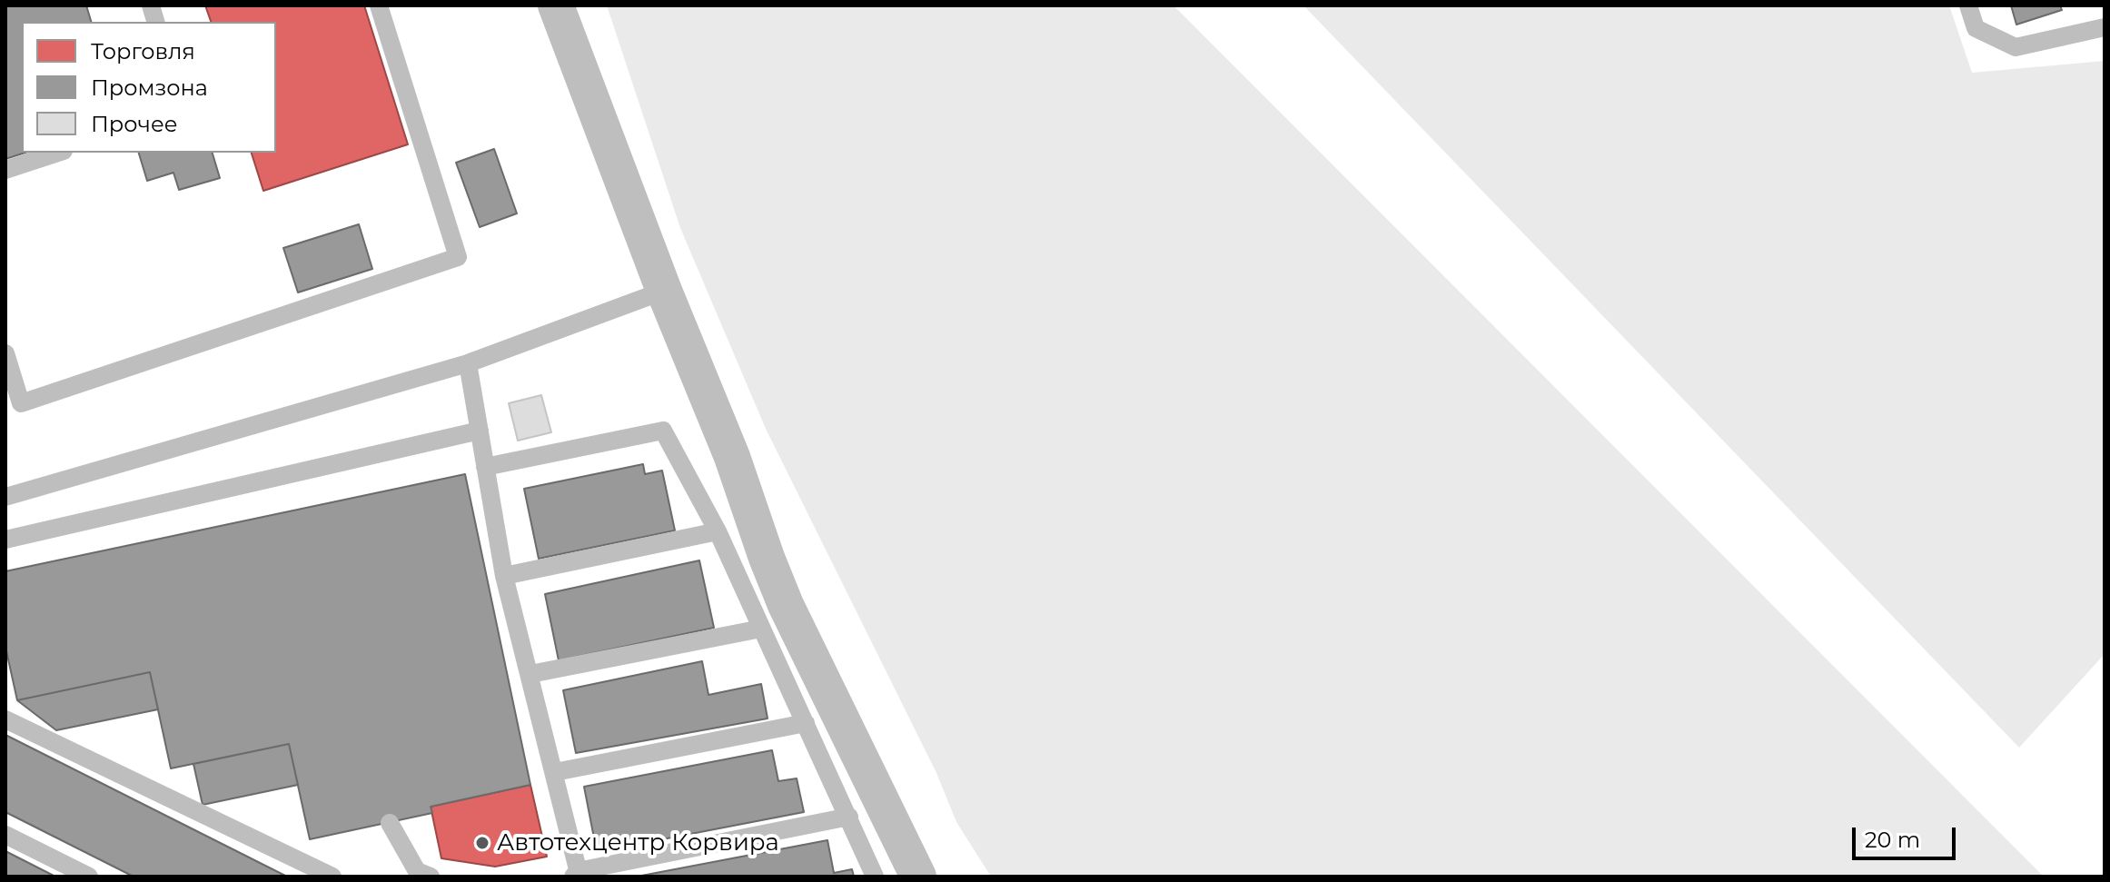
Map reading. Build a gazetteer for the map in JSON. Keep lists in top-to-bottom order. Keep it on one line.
{"places":["Автотехцентр Корвира"],"legend":["Торговля","Промзона","Прочее"],"scale_bar":"20 m"}
